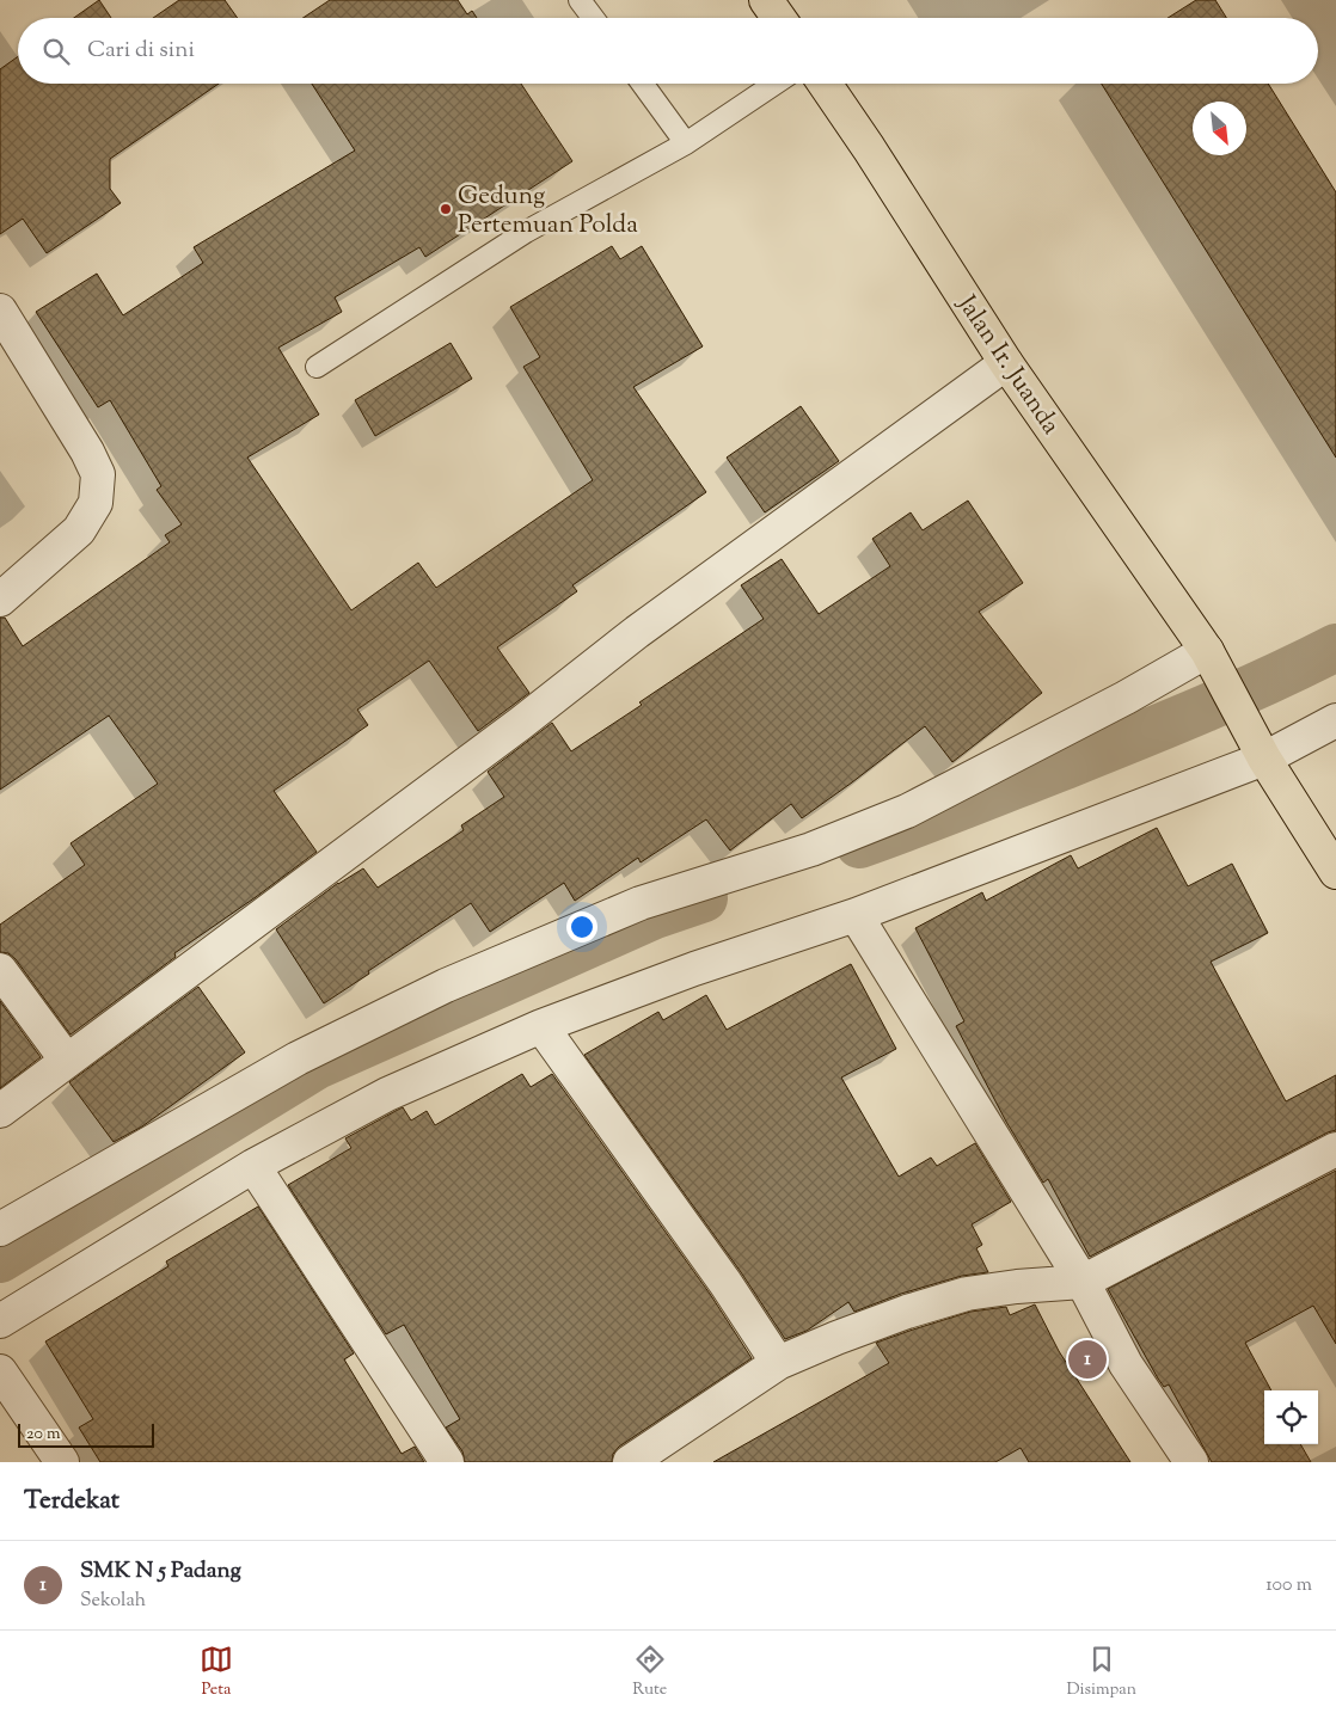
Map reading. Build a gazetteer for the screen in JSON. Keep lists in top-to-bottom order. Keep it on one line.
{"streets":{"main road":["Jalan Ir. Juanda"]},"places":["Gedung Pertemuan Polda"],"scale_bar":"20 m","north":"bottom right","page":{"search":"Cari di sini","pins":"1","scale":"20 m","heading":"Terdekat","list":[{"mark":"1","name":"SMK N 5 Padang","note":"Sekolah","value":"100 m"}],"nav":["Peta","Rute","Disimpan"]}}
